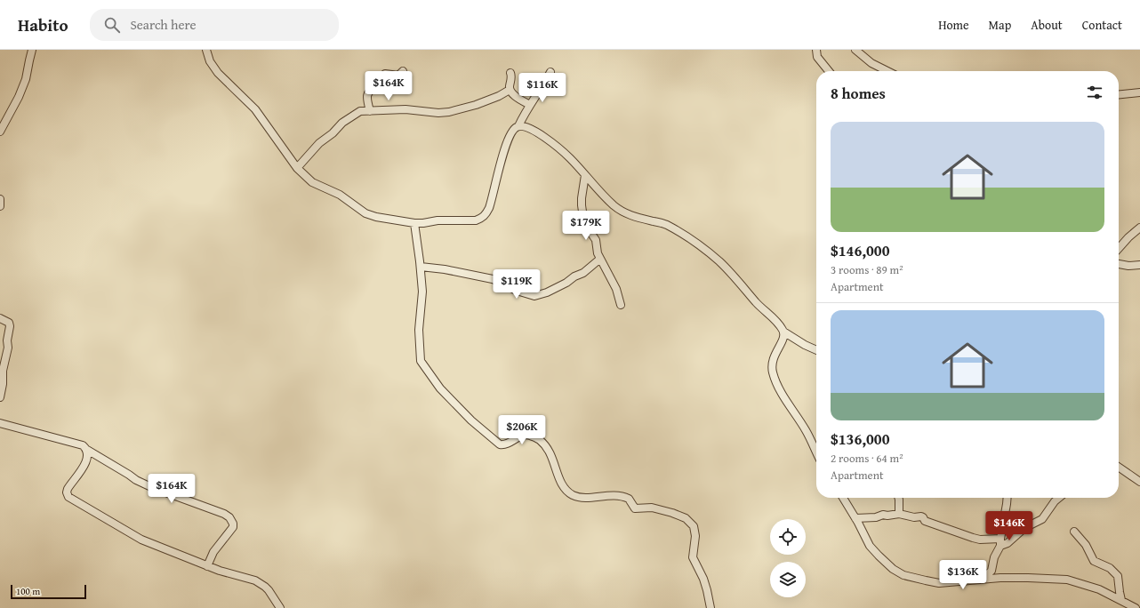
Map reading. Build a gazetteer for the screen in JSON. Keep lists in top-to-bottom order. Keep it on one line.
{"scale_bar":"100 m","page":{"header":"Habito","search":"Search here","nav":["Home","Map","About","Contact"],"price":["$164K","$116K","$179K","$119K","$206K","$164K","$146K","$136K"],"heading":"8 homes","list":[{"name":"$146,000","note":"3 rooms · 89 m² · Apartment"},{"name":"$136,000","note":"2 rooms · 64 m² · Apartment"}],"scale":"100 m"}}
